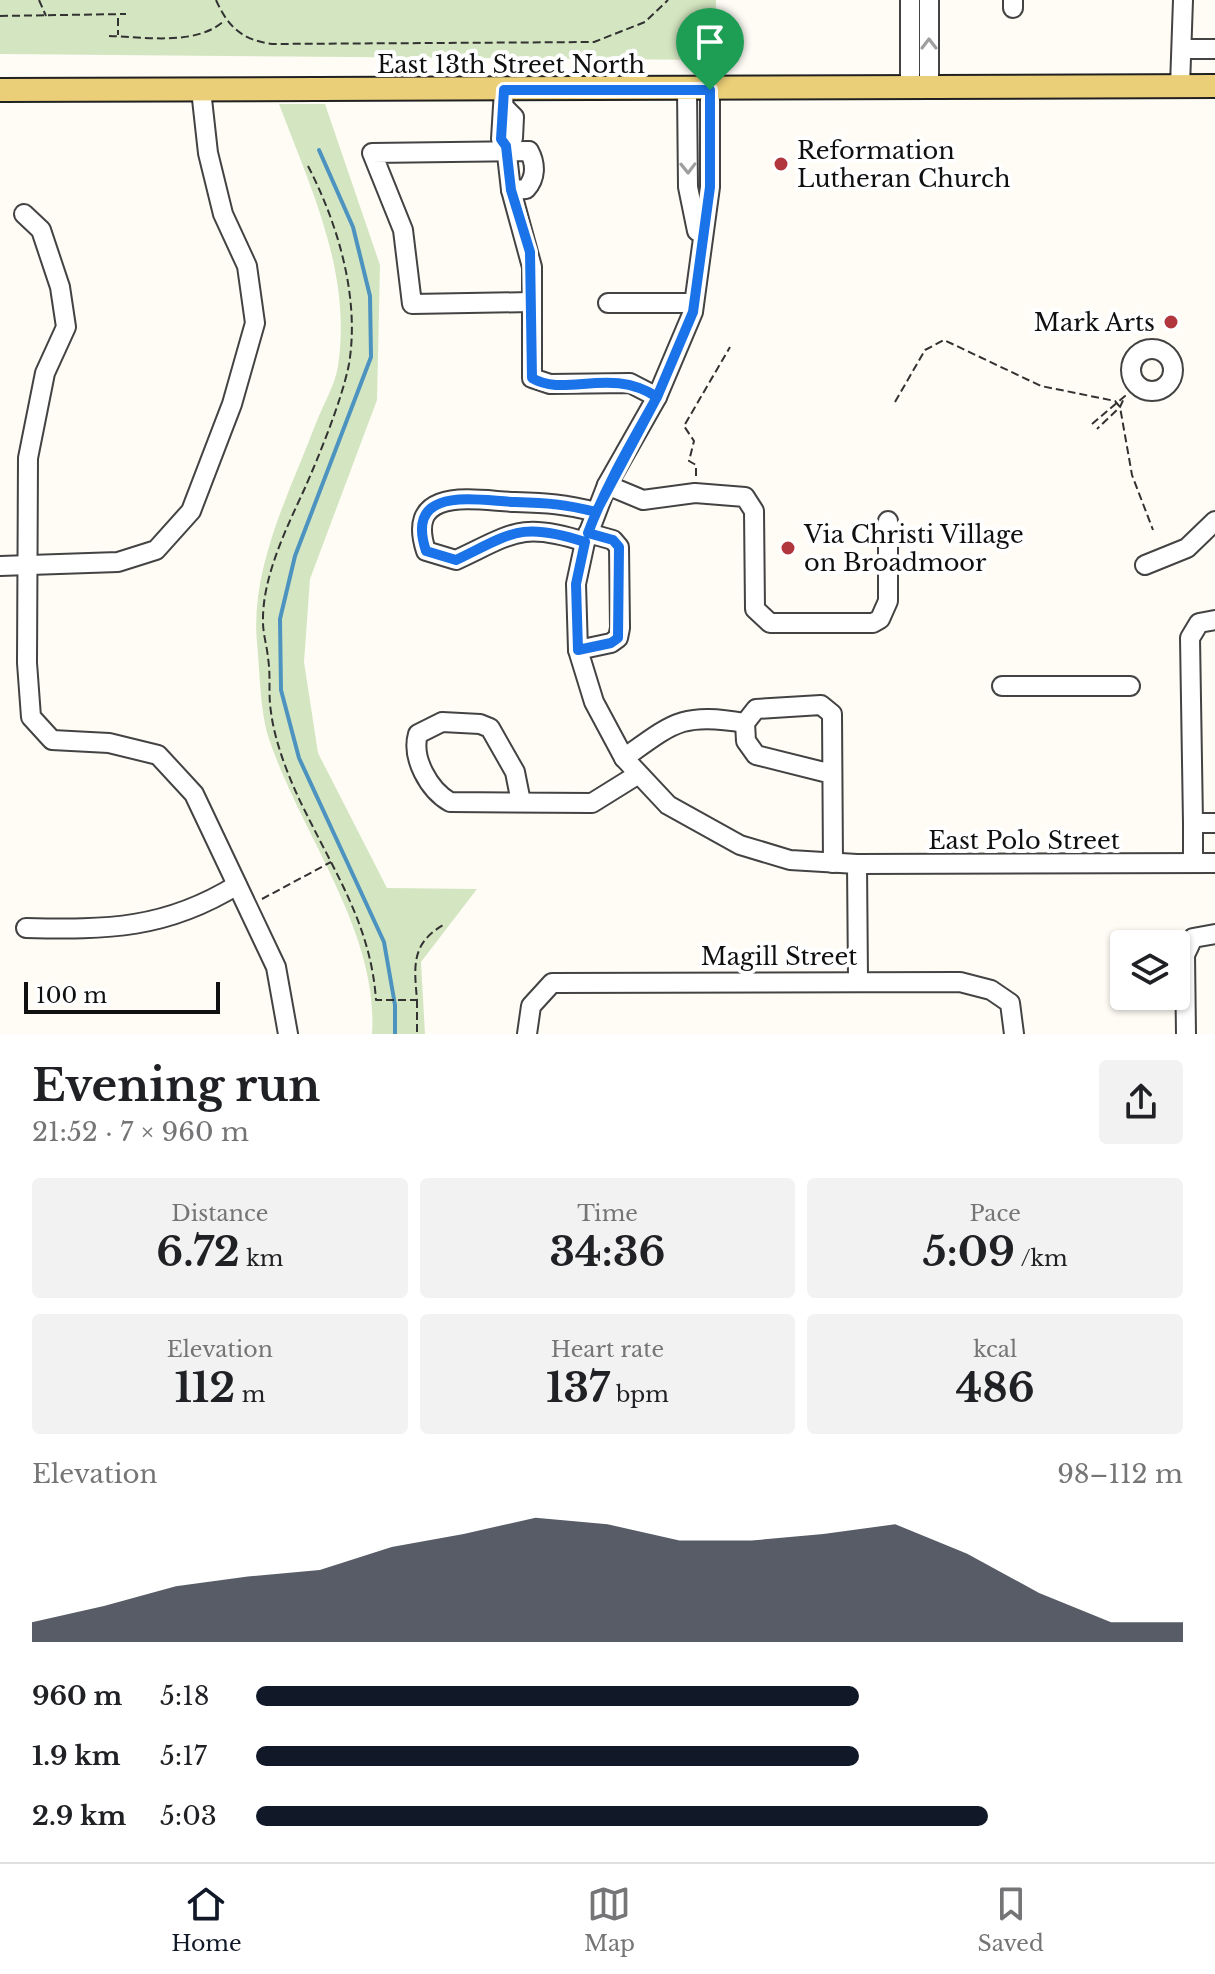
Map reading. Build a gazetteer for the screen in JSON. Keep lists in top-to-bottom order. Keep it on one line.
{"streets":{"main road":["East 13th Street North"],"street":["East Polo Street","Magill Street"]},"places":["Reformation Lutheran Church","Mark Arts","Via Christi Village on Broadmoor"],"scale_bar":"100 m","page":{"scale":"100 m","heading":["Evening run","21:52 · 7 × 960 m"],"stats":[["Distance","6.72 km"],["Time","34:36"],["Pace","5:09 /km"],["Elevation","112 m"],["Heart rate","137 bpm"],["kcal","486"]],"chart":["Elevation","98–112 m"],"list":[{"name":"960 m","note":"5:18"},{"name":"1.9 km","note":"5:17"},{"name":"2.9 km","note":"5:03"}],"tabs":["Home","Map","Saved"]}}
